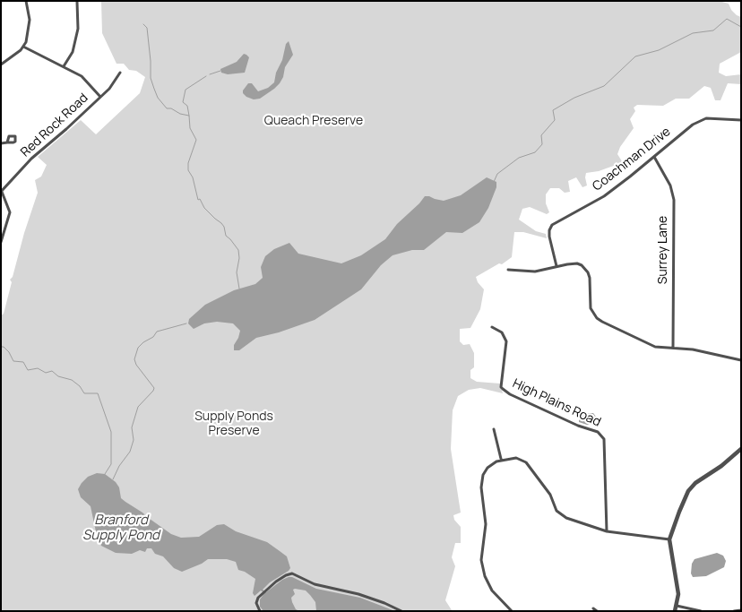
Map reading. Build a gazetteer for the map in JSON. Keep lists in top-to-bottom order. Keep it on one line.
{"streets":{"street":["Red Rock Road","Coachman Drive","Surrey Lane","High Plains Road"]},"crossings":[["Coachman Drive","Surrey Lane"]],"water":["Branford Supply Pond"],"parks":["Queach Preserve","Supply Ponds Preserve"]}
